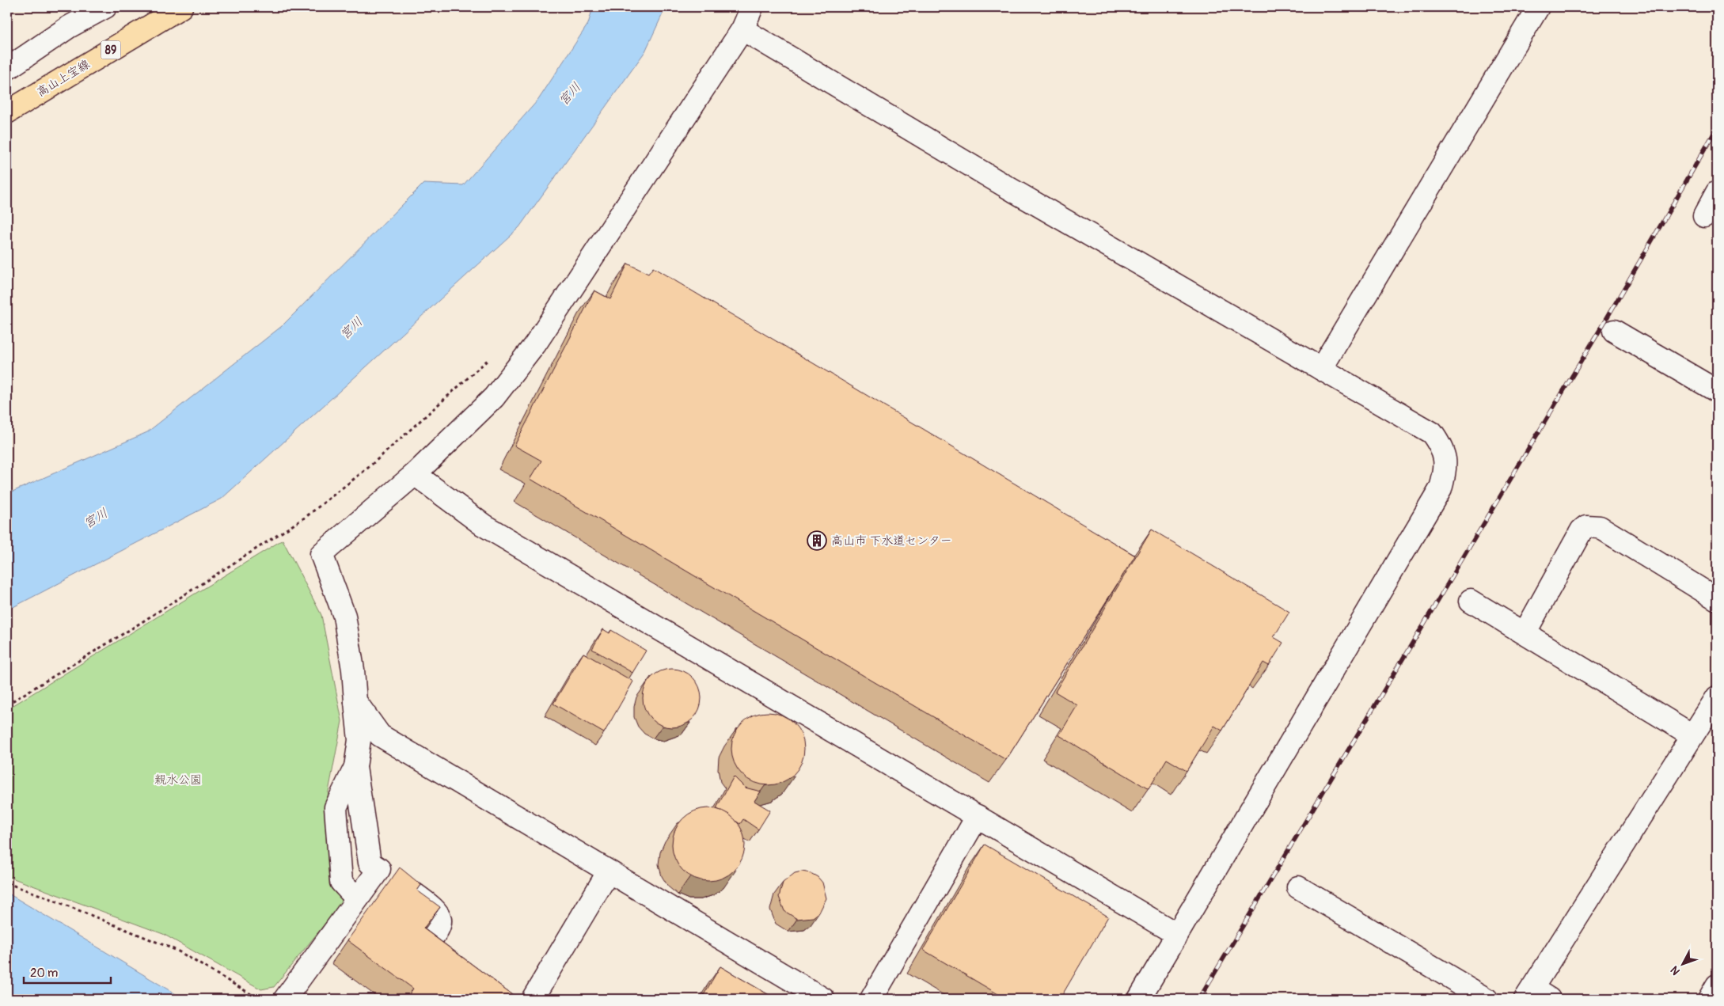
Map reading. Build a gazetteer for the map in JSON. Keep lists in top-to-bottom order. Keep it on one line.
{"streets":{"main road":["89","高山上宝線"]},"water":["宮川"],"parks":["親水公園"],"places":{"building":["高山市 下水道センター"]},"scale_bar":"20 m","north":"bottom left"}
